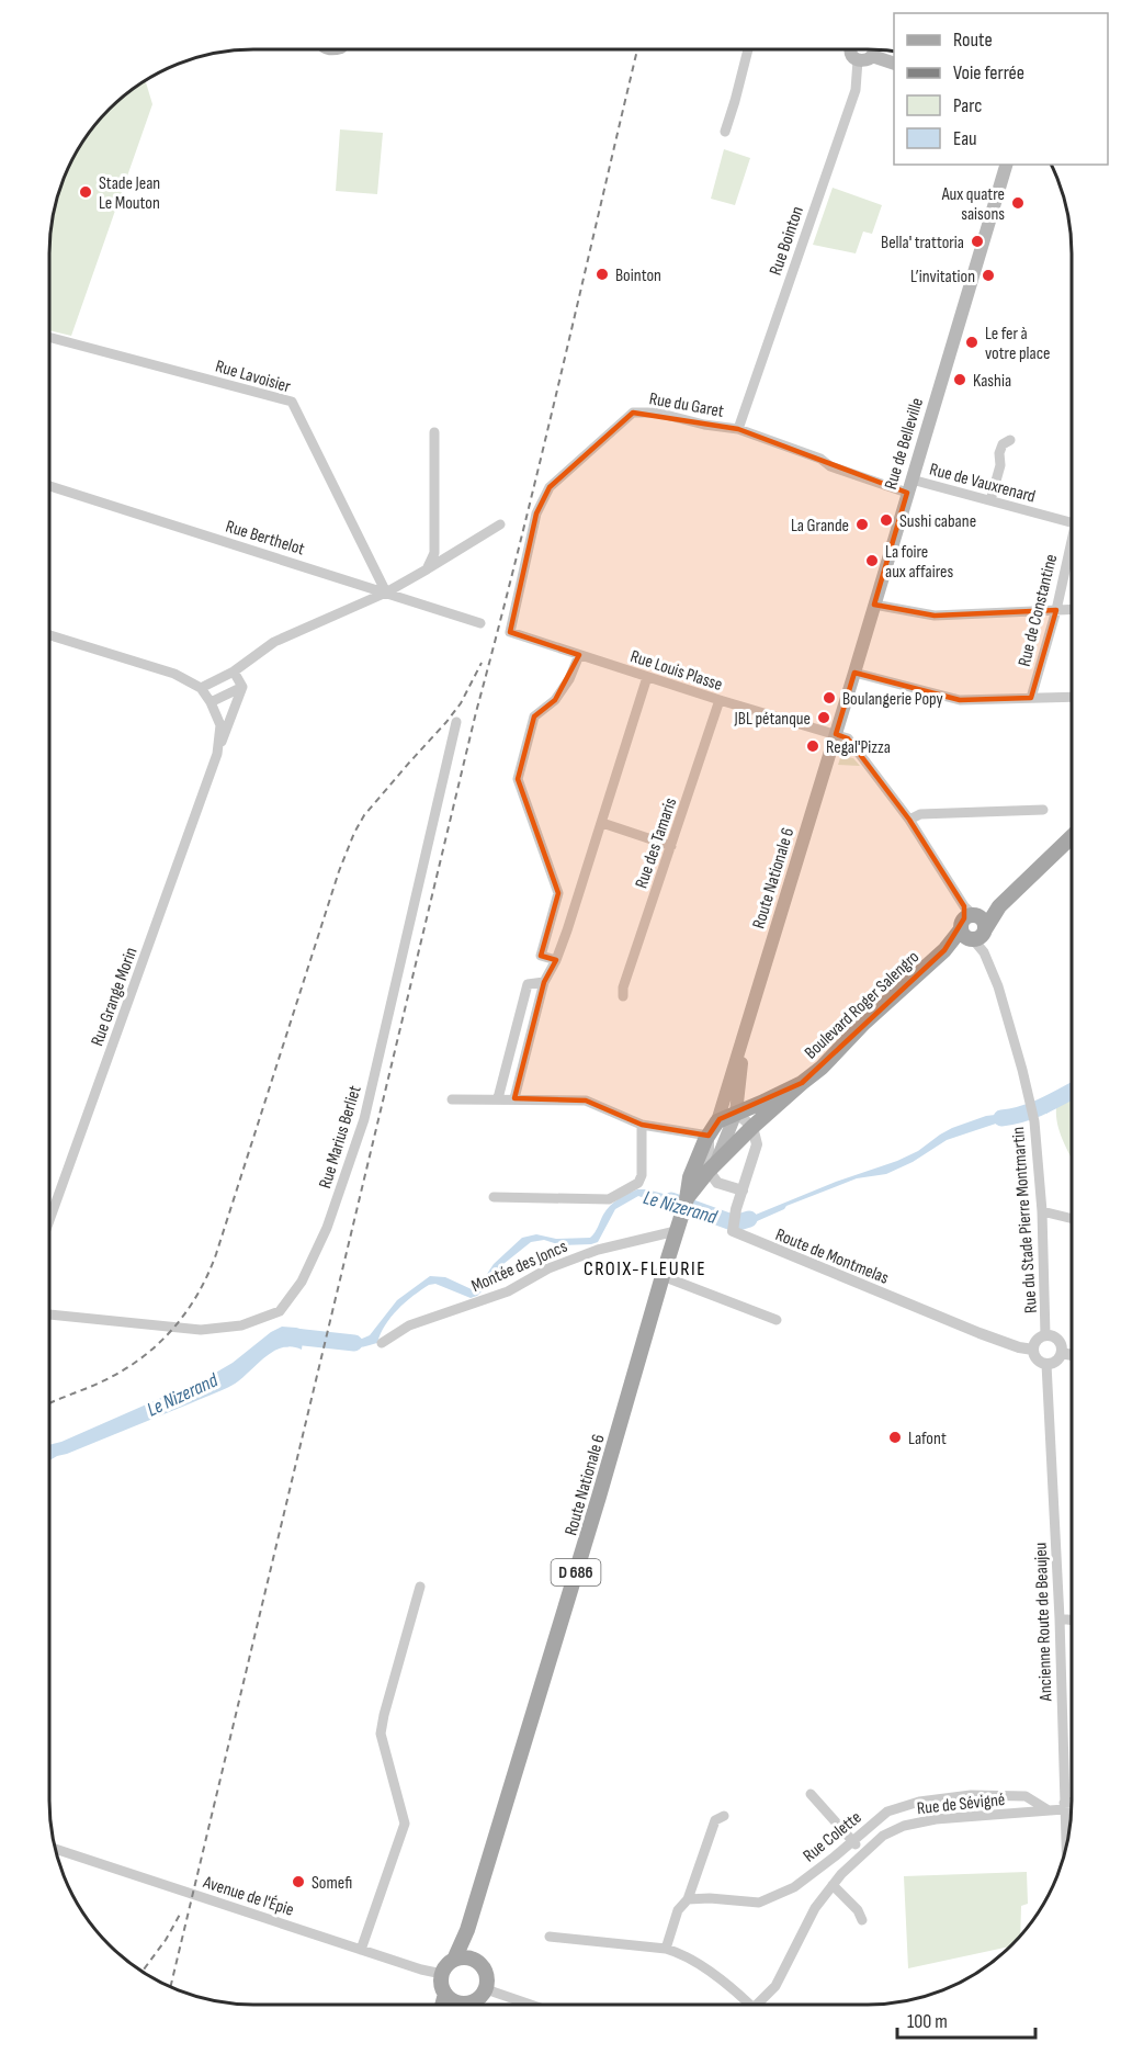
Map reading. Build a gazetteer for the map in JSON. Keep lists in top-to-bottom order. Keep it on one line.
{"streets":{"main road":["Rue de Belleville","Route Nationale 6","Boulevard Roger Salengro","D 686"],"street":["Rue Bointon","Rue Lavoisier","Rue du Garet","Rue de Vauxrenard","Rue Berthelot","Rue de Constantine","Rue Louis Plasse","Rue des Tamaris","Rue Grange Morin","Rue Marius Berliet","Rue du Stade Pierre Montmartin","Route de Montmelas","Montée des Joncs","Ancienne Route de Beaujeu","Rue de Sévigné","Rue Colette","Avenue de l'Épie"]},"crossings":[["Rue Bointon","Rue du Garet"],["Rue Lavoisier","Rue Berthelot"],["Rue du Garet","Rue de Belleville"],["Rue du Garet","Rue de Vauxrenard"],["Rue du Garet","Rue Louis Plasse"],["Rue de Belleville","Rue de Vauxrenard"],["Rue de Belleville","Rue Louis Plasse"],["Rue de Belleville","Route Nationale 6"],["Rue de Belleville","Rue du Stade Pierre Montmartin"],["Rue Louis Plasse","Rue des Tamaris"],["Rue Louis Plasse","Route Nationale 6"],["Rue Louis Plasse","Rue du Stade Pierre Montmartin"],["Route Nationale 6","Boulevard Roger Salengro"],["Route Nationale 6","Rue du Stade Pierre Montmartin"],["Route Nationale 6","Montée des Joncs"],["Route Nationale 6","Avenue de l'Épie"],["Boulevard Roger Salengro","Rue du Stade Pierre Montmartin"],["Boulevard Roger Salengro","Route de Montmelas"],["Rue du Stade Pierre Montmartin","Route de Montmelas"],["Rue du Stade Pierre Montmartin","Ancienne Route de Beaujeu"],["Route de Montmelas","Ancienne Route de Beaujeu"],["Ancienne Route de Beaujeu","Rue de Sévigné"],["Rue de Sévigné","Rue Colette"]],"districts":["CROIX-FLEURIE"],"water":["Le Nizerand"],"places":["Stade Jean Le Mouton","Aux quatre saisons","Bella' trattoria","Bointon","L’invitation","Le fer à votre place","Kashia","Sushi cabane","La Grande","La foire aux affaires","Boulangerie Popy","JBL pétanque","Regal'Pizza","Lafont","Somefi"],"legend":["Route","Voie ferrée","Parc","Eau"],"scale_bar":"100 m"}
